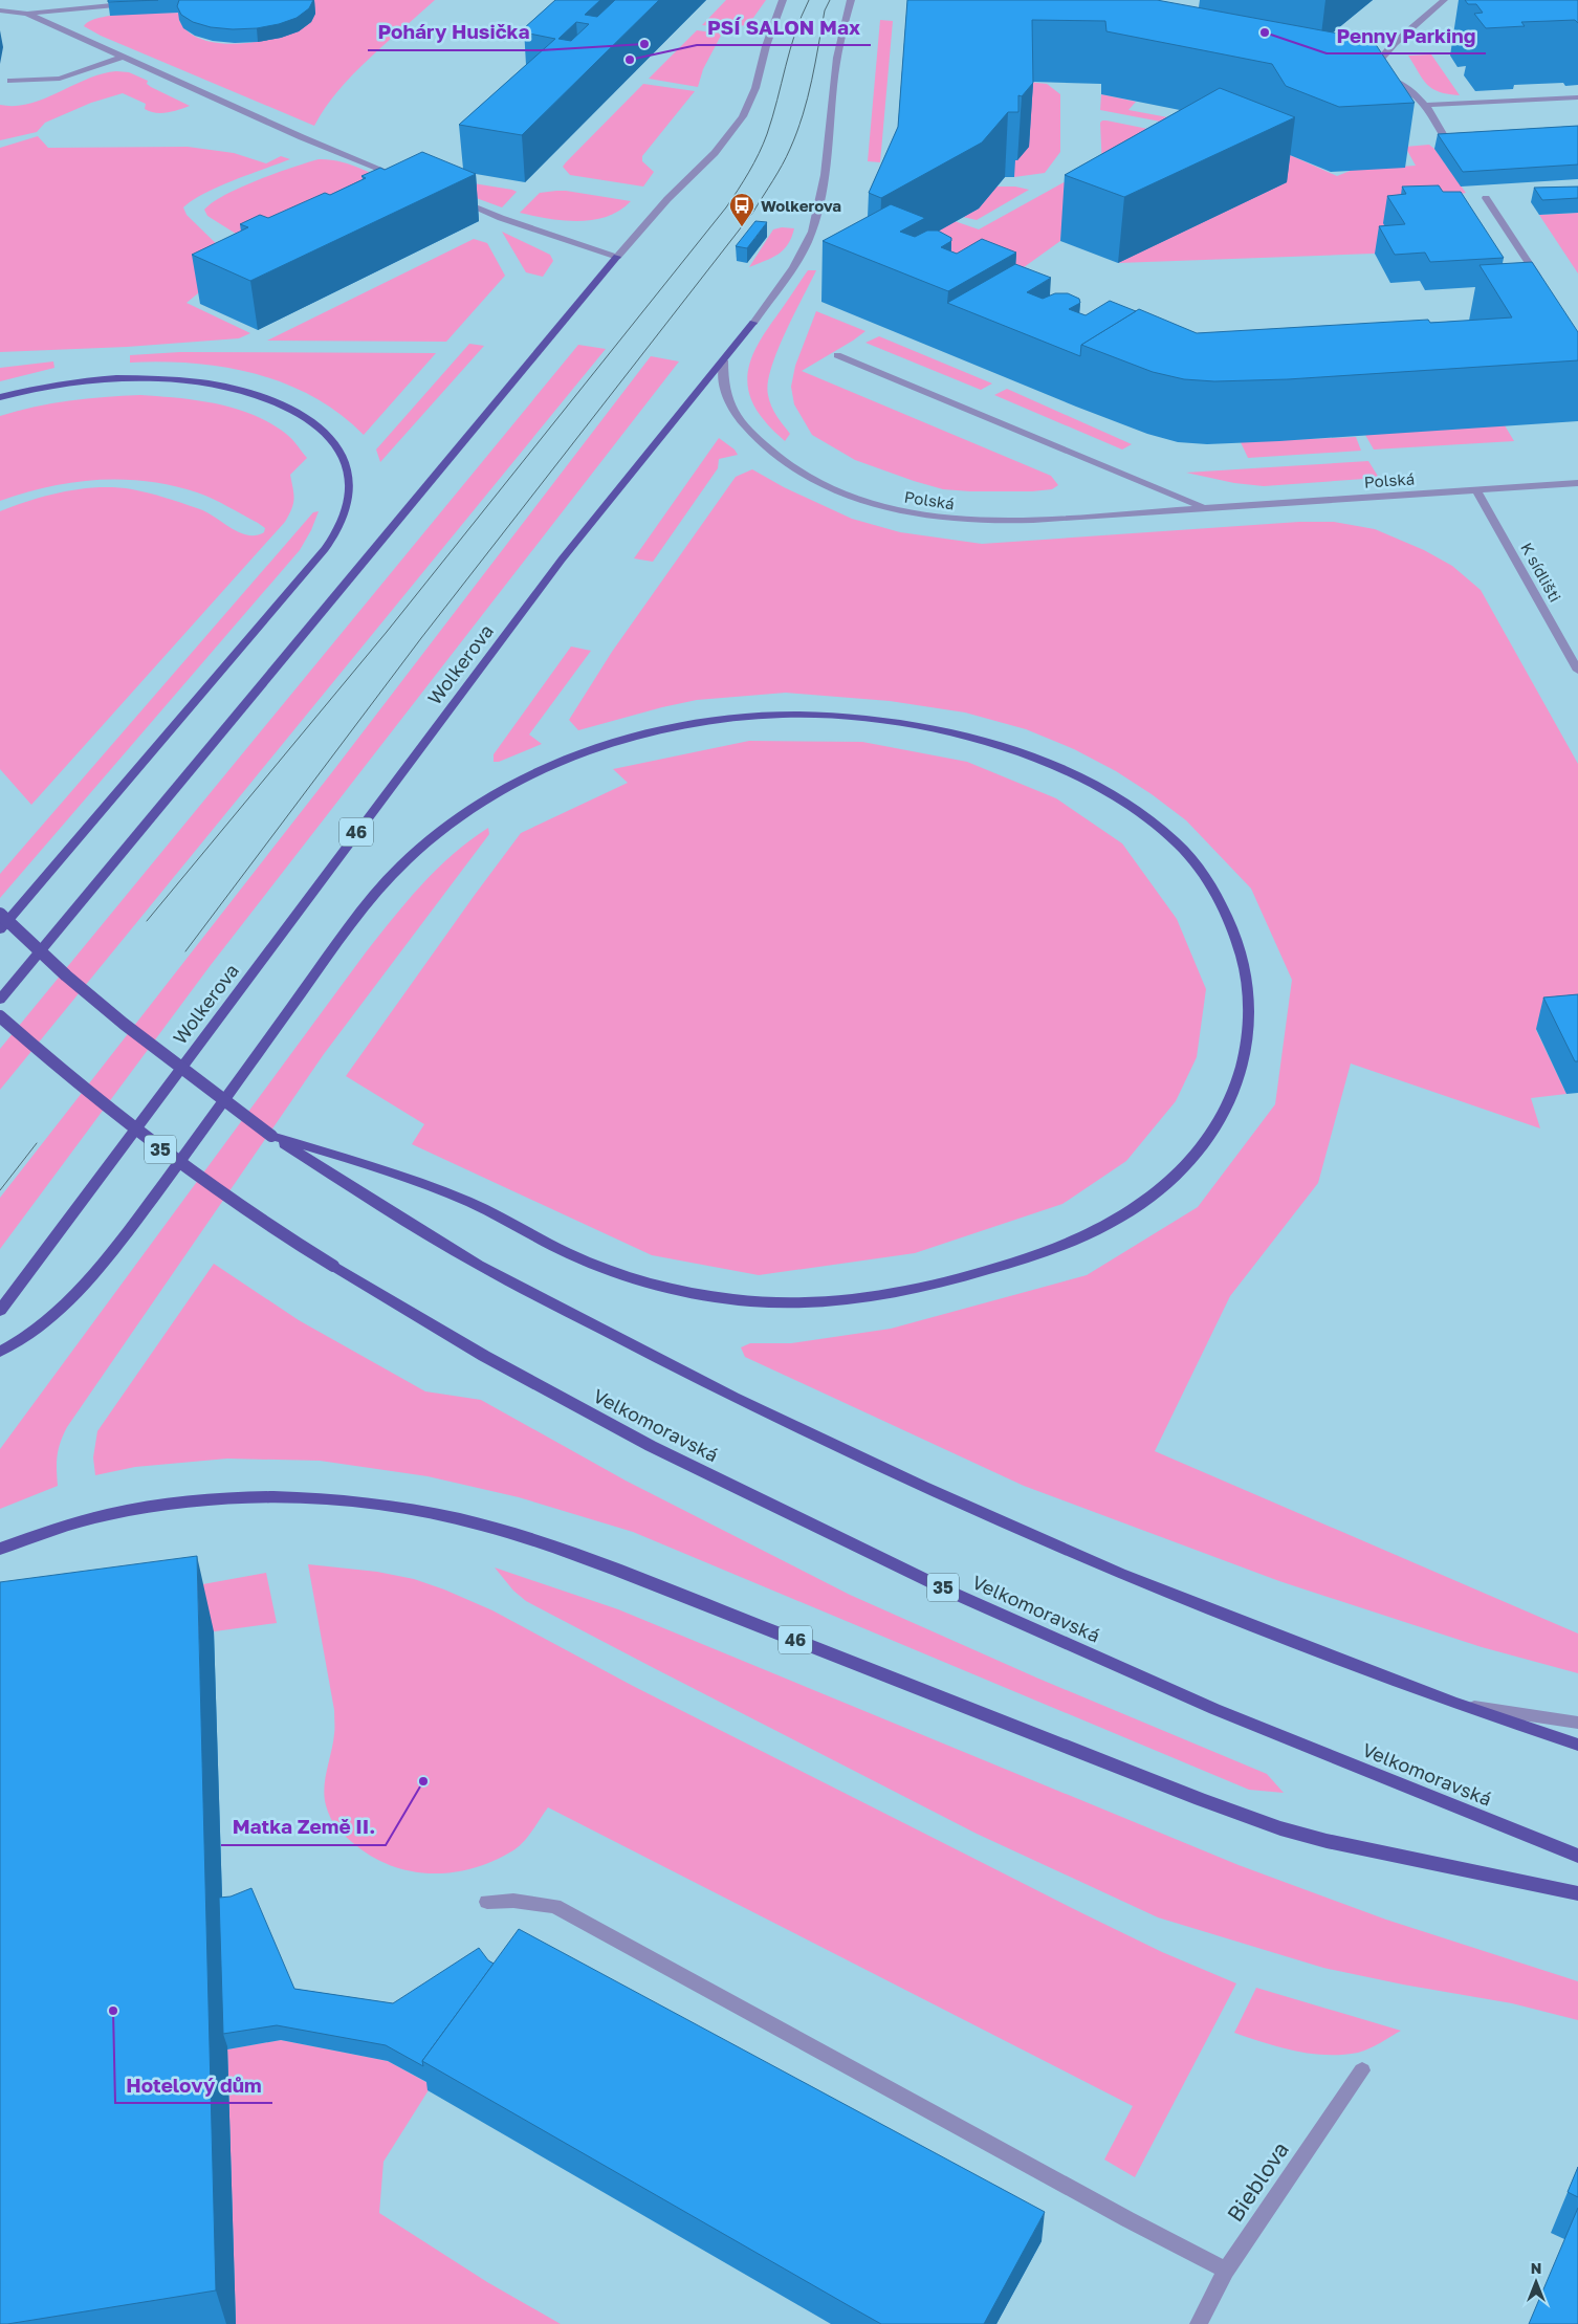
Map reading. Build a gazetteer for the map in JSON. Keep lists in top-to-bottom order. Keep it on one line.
{"streets":{"main road":["Wolkerova","46","35","Velkomoravská"],"street":["Polská","K sídlišti","Bieblova"]},"crossings":[["Polská","K sídlišti"],["Polská","Wolkerova"]],"places":{"other":["Penny Parking","Poháry Husička","PSÍ SALON Max","Matka Země II.","Hotelový dům"],"bus stop":["Wolkerova"]},"north":"top"}
